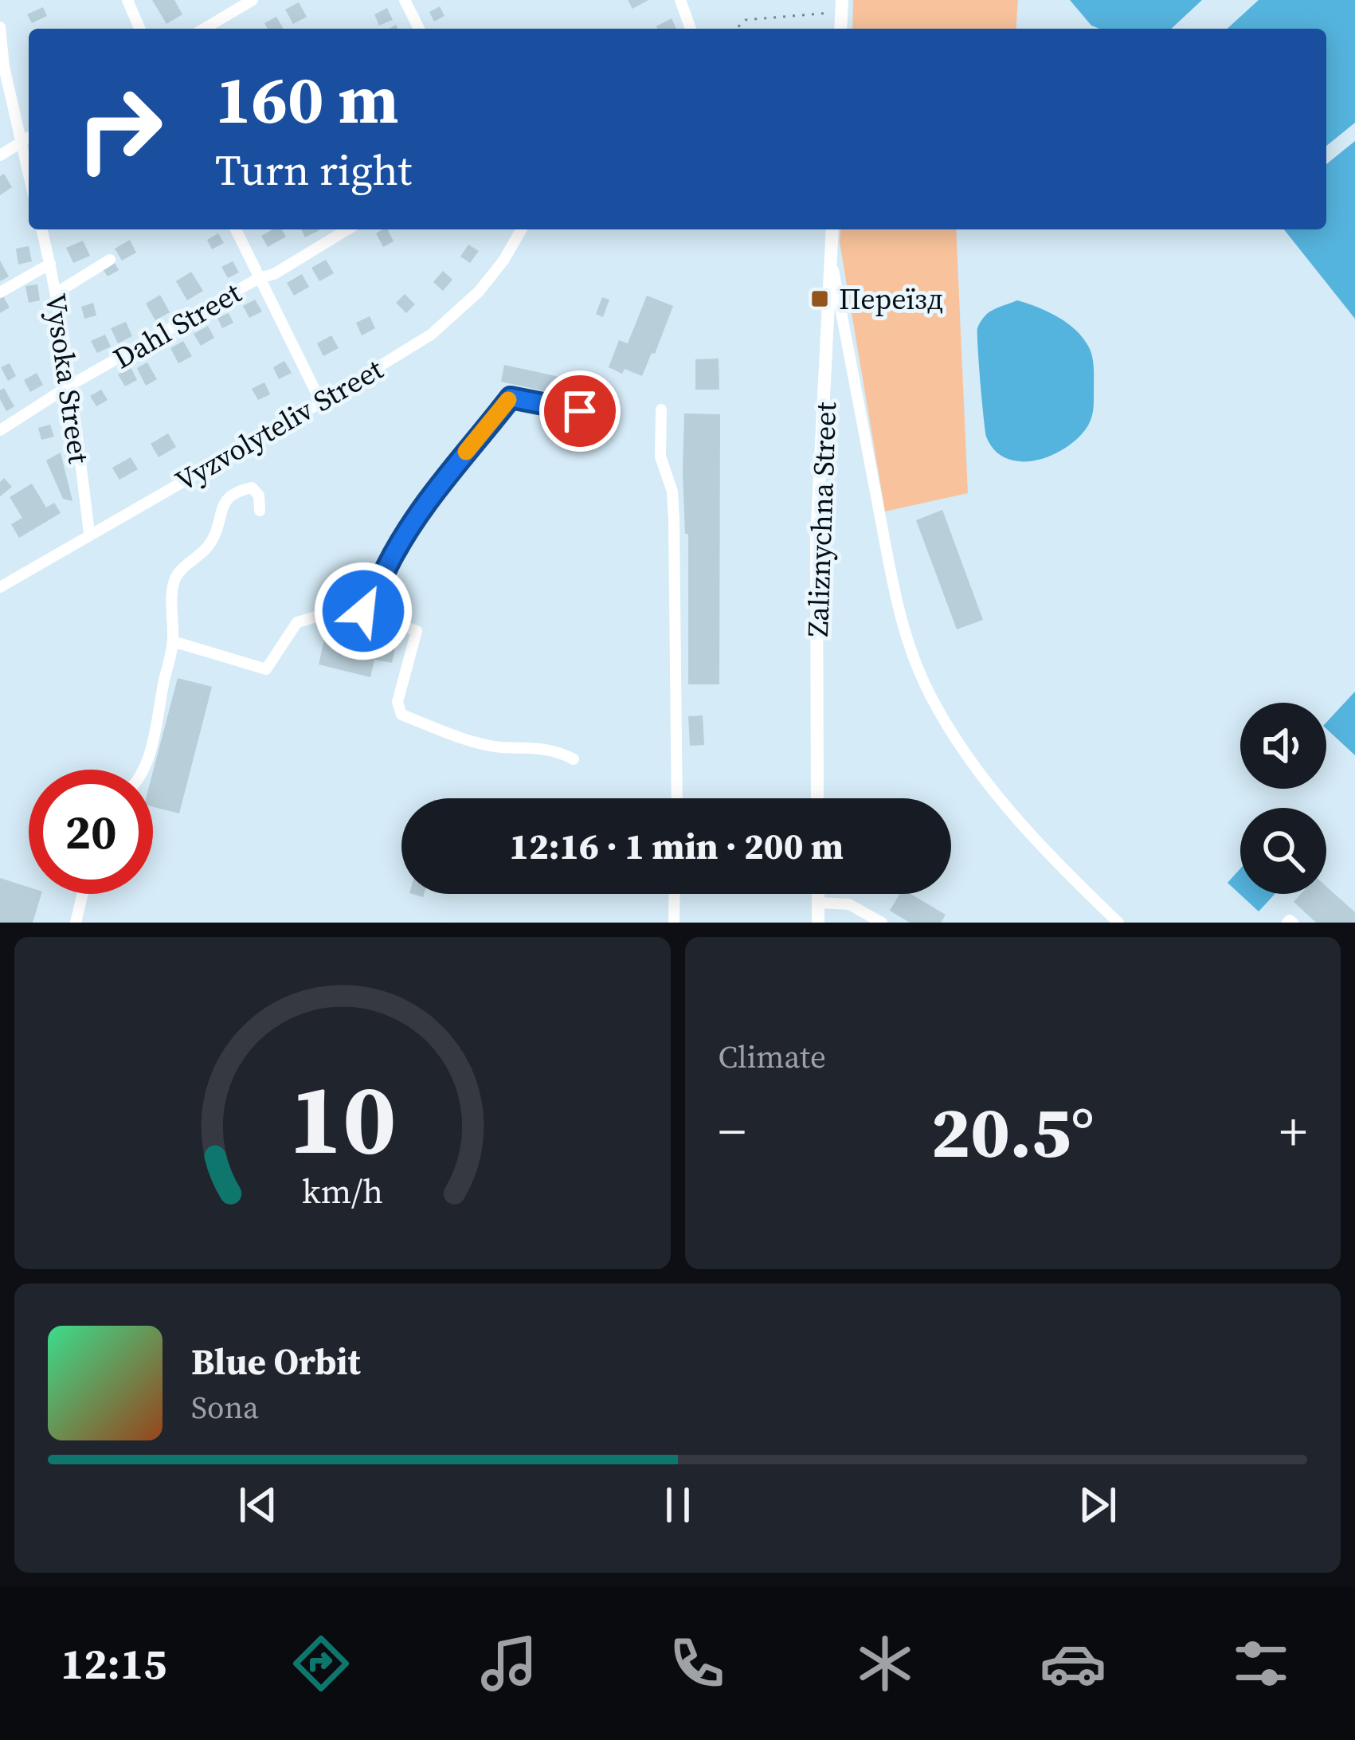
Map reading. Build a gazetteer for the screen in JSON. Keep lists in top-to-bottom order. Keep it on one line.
{"streets":{"main road":["Zaliznychna Street"],"street":["Dahl Street","Vysoka Street","Vyzvolyteliv Street"]},"crossings":[["Dahl Street","Vysoka Street"],["Vysoka Street","Vyzvolyteliv Street"]],"places":{"transit":["Переїзд"]},"page":{"turn":["160 m","Turn right"],"limit":"20","trip":"12:16 · 1 min · 200 m","tile":"Climate","heat":["−","20.5°","+"],"song":["Blue Orbit","Sona"],"tabs":"12:15","gauge":["10","km/h"]}}
